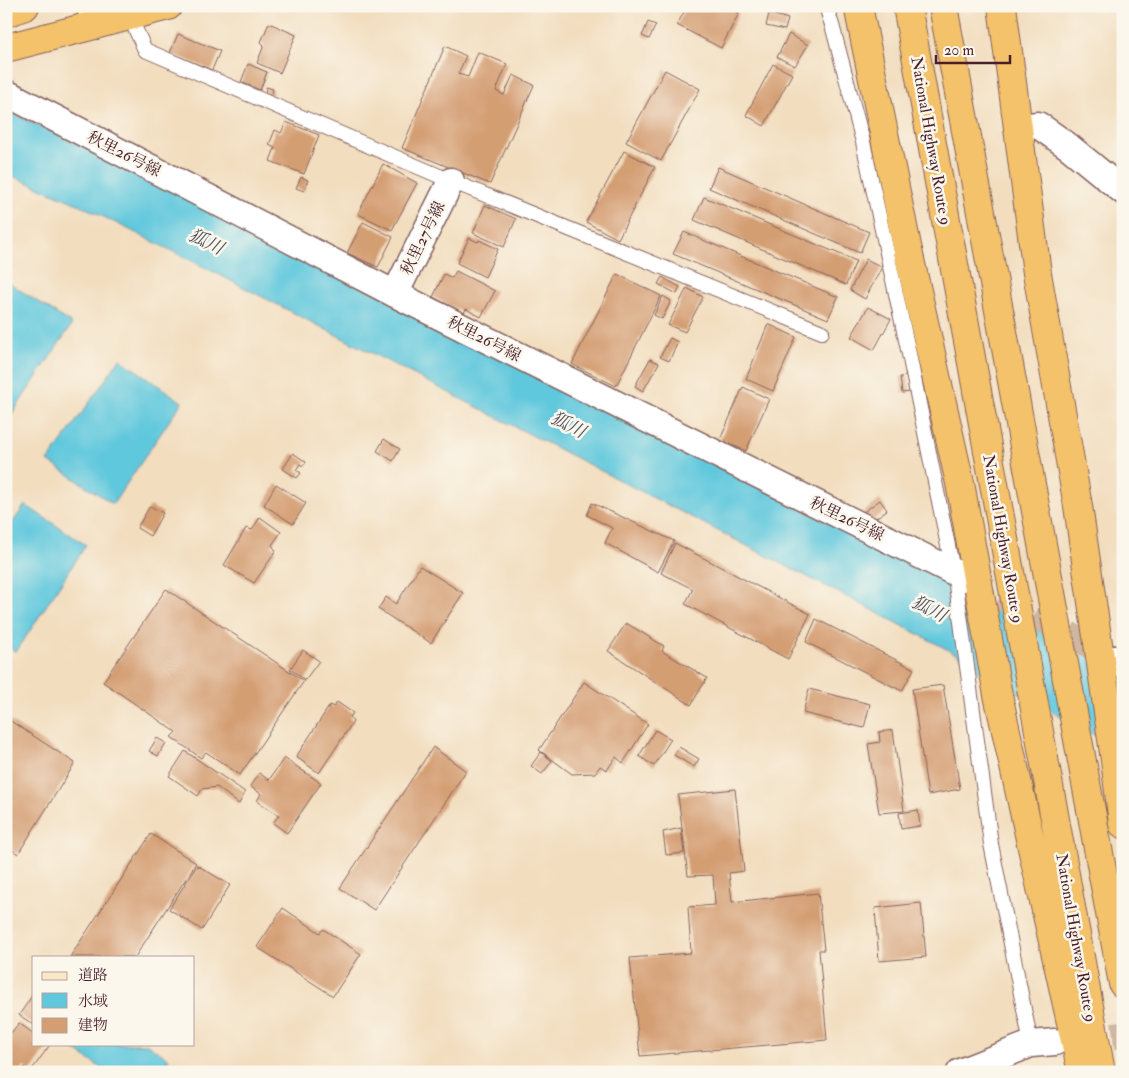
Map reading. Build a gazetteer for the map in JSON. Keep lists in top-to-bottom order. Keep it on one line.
{"streets":{"highway":["National Highway Route 9"],"street":["秋里26号線","秋里27号線"]},"crossings":[["秋里26号線","秋里27号線"]],"water":["狐川"],"legend":["道路","水域","建物"],"scale_bar":"20 m"}
